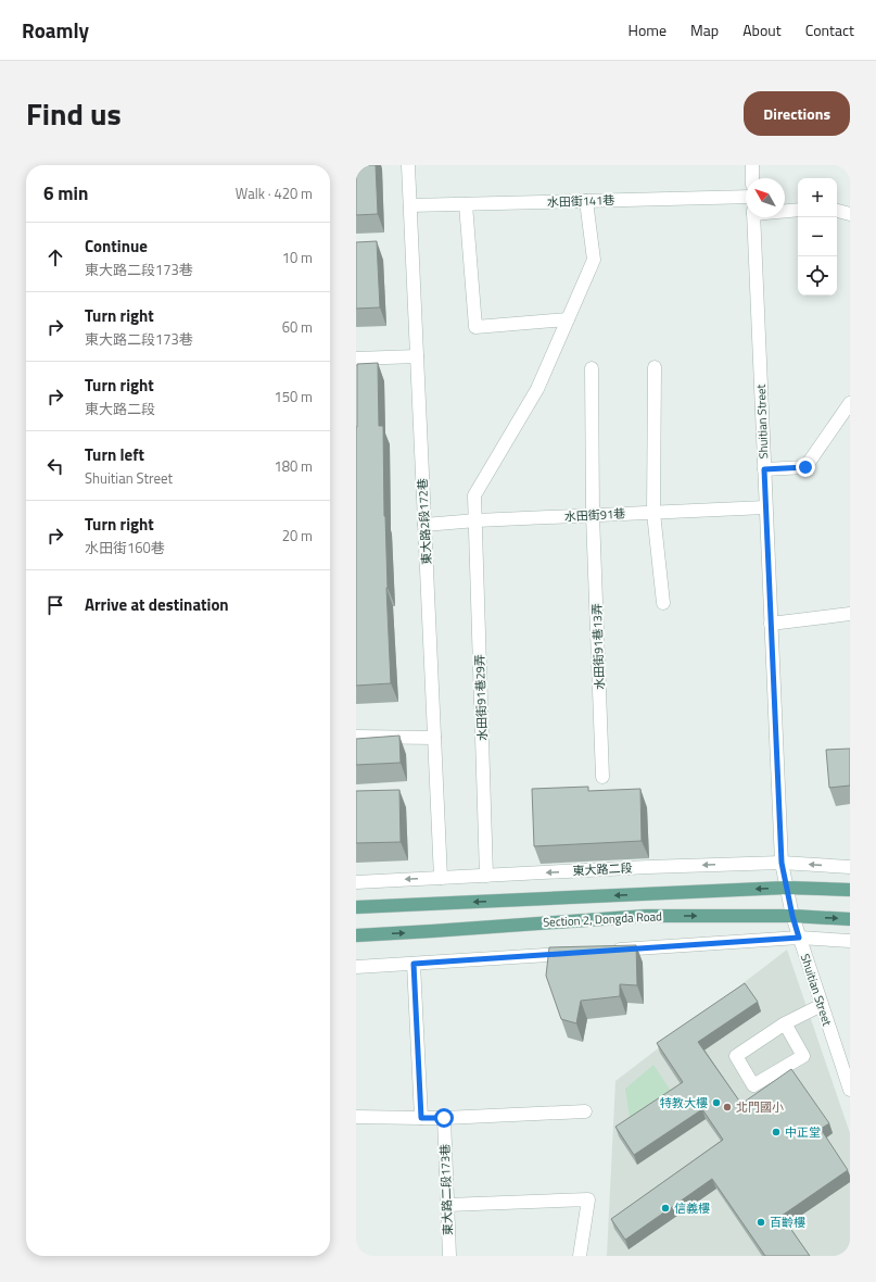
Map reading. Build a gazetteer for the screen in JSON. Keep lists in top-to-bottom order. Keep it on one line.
{"streets":{"main road":["Section 2, Dongda Road"],"street":["水田街141巷","Shuitian Street","水田街91巷","東大路2段172巷","水田街91巷13弄","水田街91巷29弄","東大路二段","東大路二段173巷"]},"crossings":[["水田街141巷","東大路2段172巷"],["水田街141巷","水田街91巷29弄"],["Shuitian Street","水田街91巷"],["Shuitian Street","東大路二段"],["Shuitian Street","Section 2, Dongda Road"],["水田街91巷","東大路2段172巷"],["水田街91巷","水田街91巷13弄"],["水田街91巷","水田街91巷29弄"],["東大路2段172巷","東大路二段"],["水田街91巷29弄","東大路二段"]],"places":["特教大樓","北門國小","中正堂","信義樓","百齡樓"],"north":"top left","page":{"header":"Roamly","nav":["Home","Map","About","Contact"],"title":"Find us","buttons":"Directions","heading":["6 min","Walk · 420 m"],"map_buttons":["+","−"],"list":[["Continue","東大路二段173巷","10 m"],["Turn right","東大路二段173巷","60 m"],["Turn right","東大路二段","150 m"],["Turn left","Shuitian Street","180 m"],["Turn right","水田街160巷","20 m"],"Arrive at destination"]}}
